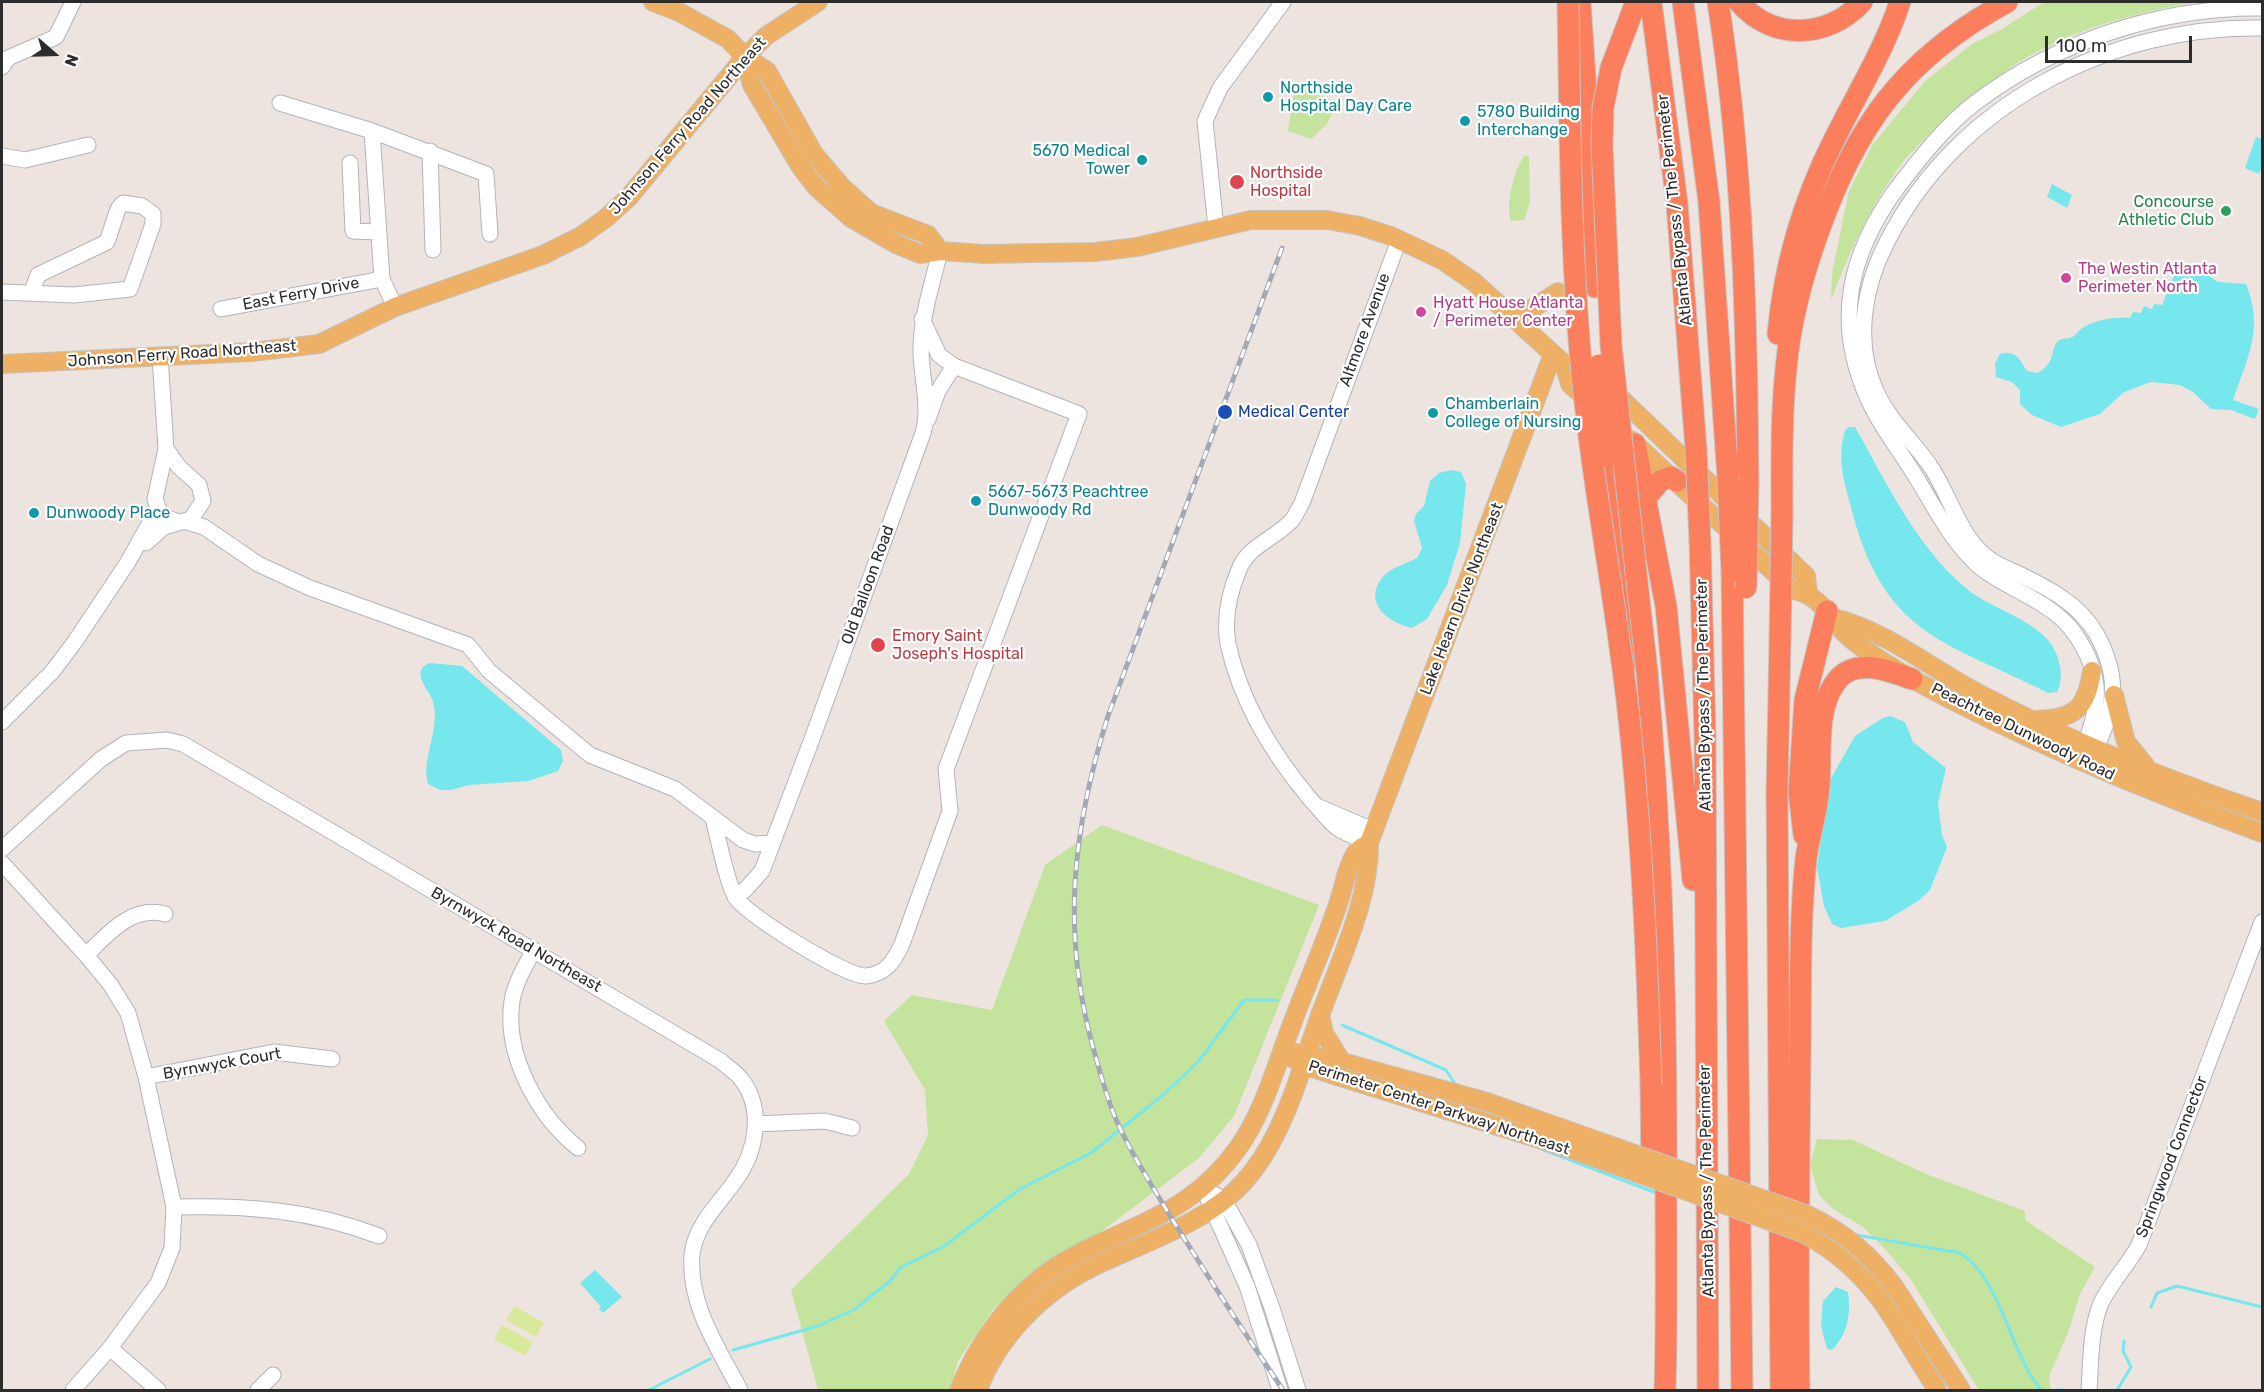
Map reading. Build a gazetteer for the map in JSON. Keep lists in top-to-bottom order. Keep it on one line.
{"streets":{"highway":["Atlanta Bypass / The Perimeter"],"main road":["Johnson Ferry Road Northeast","Lake Hearn Drive Northeast","Peachtree Dunwoody Road","Perimeter Center Parkway Northeast"],"street":["East Ferry Drive","Altmore Avenue","Old Balloon Road","Byrnwyck Road Northeast","Byrnwyck Court","Springwood Connector"]},"crossings":[["Johnson Ferry Road Northeast","Peachtree Dunwoody Road"],["Altmore Avenue","Lake Hearn Drive Northeast"],["Altmore Avenue","Peachtree Dunwoody Road"],["Old Balloon Road","Peachtree Dunwoody Road"],["Lake Hearn Drive Northeast","Peachtree Dunwoody Road"],["Lake Hearn Drive Northeast","Perimeter Center Parkway Northeast"]],"places":["Northside Hospital Day Care","5780 Building Interchange","5670 Medical Tower","Northside Hospital","Concourse Athletic Club","The Westin Atlanta Perimeter North","Hyatt House Atlanta / Perimeter Center","Medical Center","Chamberlain College of Nursing","5667-5673 Peachtree Dunwoody Rd","Dunwoody Place","Emory Saint Joseph's Hospital"],"scale_bar":"100 m","north":"right"}
